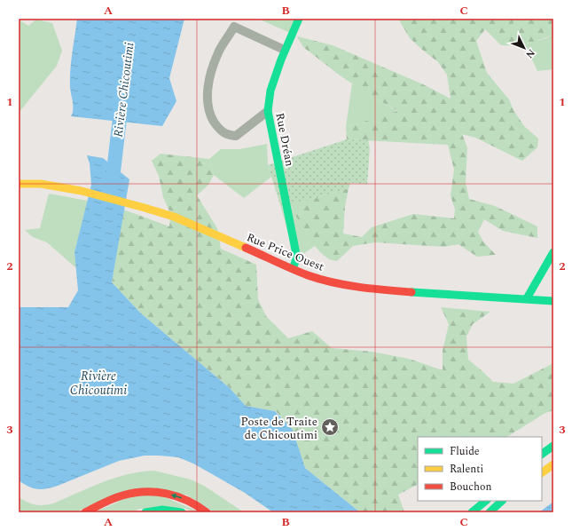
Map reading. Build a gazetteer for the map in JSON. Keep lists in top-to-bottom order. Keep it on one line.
{"streets":{"street":["Rue Dréan","Rue Price Ouest"]},"crossings":[["Rue Dréan","Rue Price Ouest"]],"water":["Rivière Chicoutimi"],"places":{"place":["Poste de Traite de Chicoutimi"]},"legend":["Fluide","Ralenti","Bouchon"],"north":"bottom right","grid":{"columns":["A","B","C"],"rows":["1","2","3"]}}
